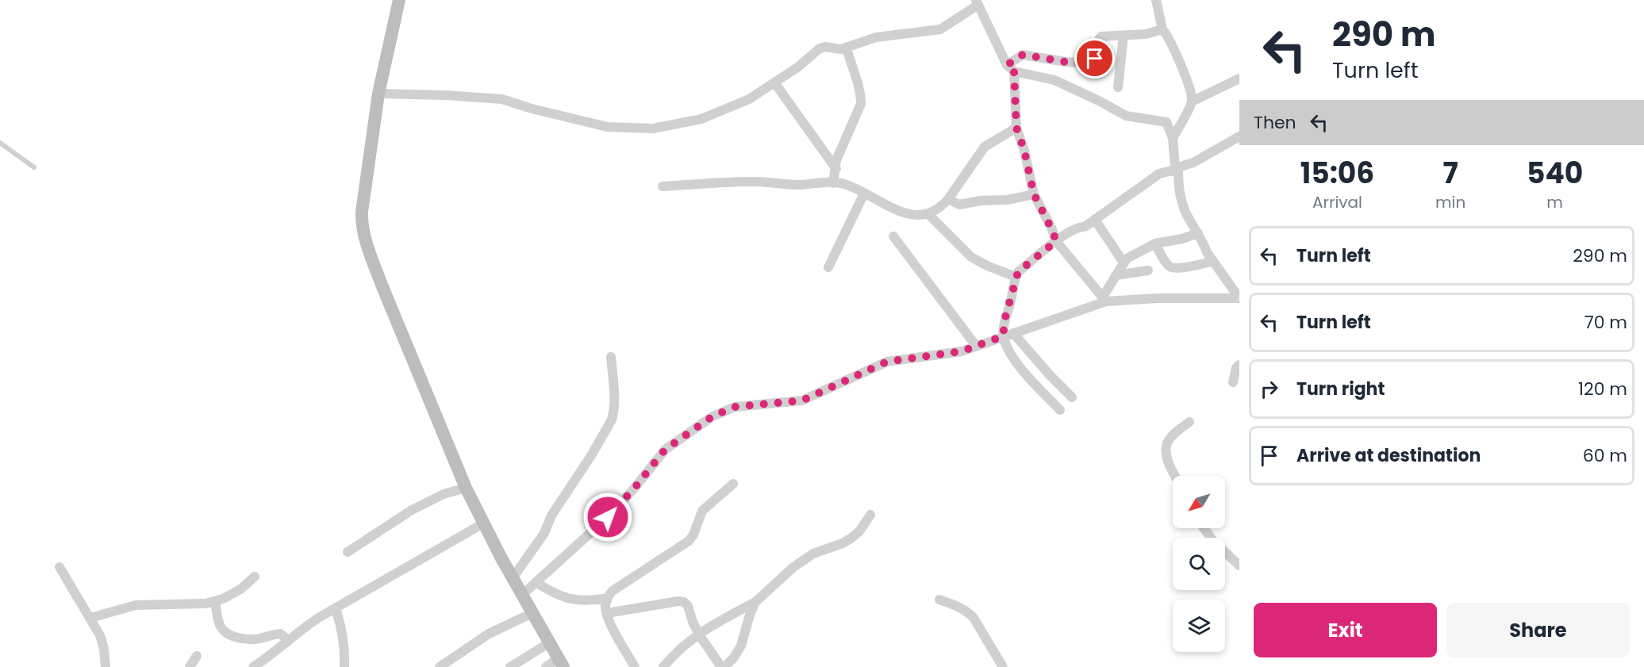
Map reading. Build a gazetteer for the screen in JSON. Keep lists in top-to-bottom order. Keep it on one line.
{"north":"bottom left","page":{"turn":["290 m","Turn left"],"then":"Then","eta":["15:06","Arrival","7","min","540","m"],"list":[{"name":"Turn left","value":"290 m"},{"name":"Turn left","value":"70 m"},{"name":"Turn right","value":"120 m"},{"name":"Arrive at destination","value":"60 m"}],"buttons":["Exit","Share"]}}
